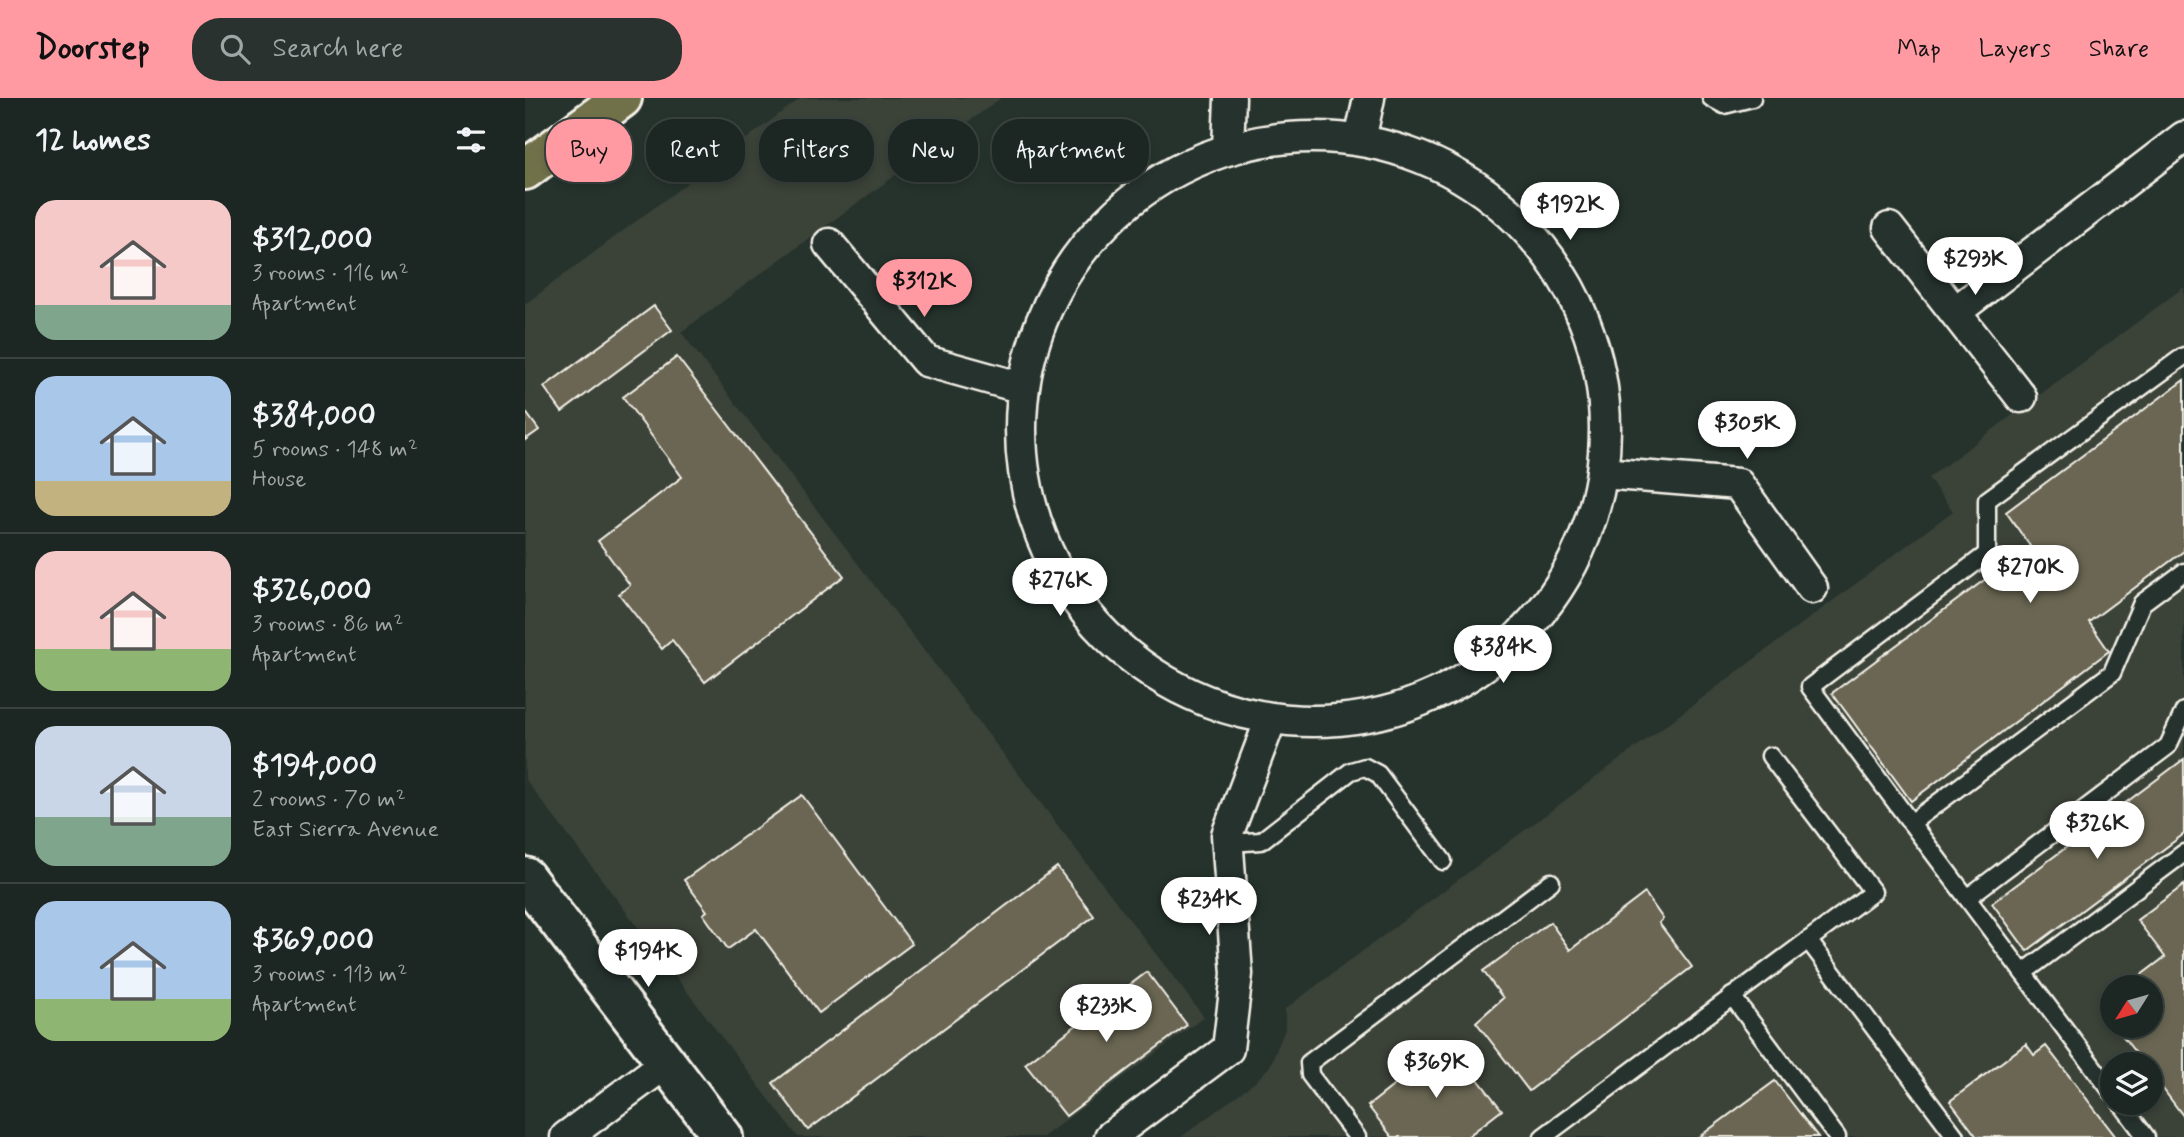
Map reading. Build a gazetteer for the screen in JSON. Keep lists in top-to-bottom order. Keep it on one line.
{"north":"bottom left","page":{"header":"Doorstep","search":"Search here","nav":["Map","Layers","Share"],"heading":"12 homes","chip":["Buy","Rent","Filters","New","Apartment"],"list":[{"name":"$312,000","note":"3 rooms · 116 m² · Apartment"},{"name":"$384,000","note":"5 rooms · 148 m² · House"},{"name":"$326,000","note":"3 rooms · 86 m² · Apartment"},{"name":"$194,000","note":"2 rooms · 70 m² · East Sierra Avenue"},{"name":"$369,000","note":"3 rooms · 113 m² · Apartment"}],"price":["$192K","$293K","$312K","$305K","$270K","$276K","$384K","$326K","$234K","$194K","$233K","$369K"]}}
